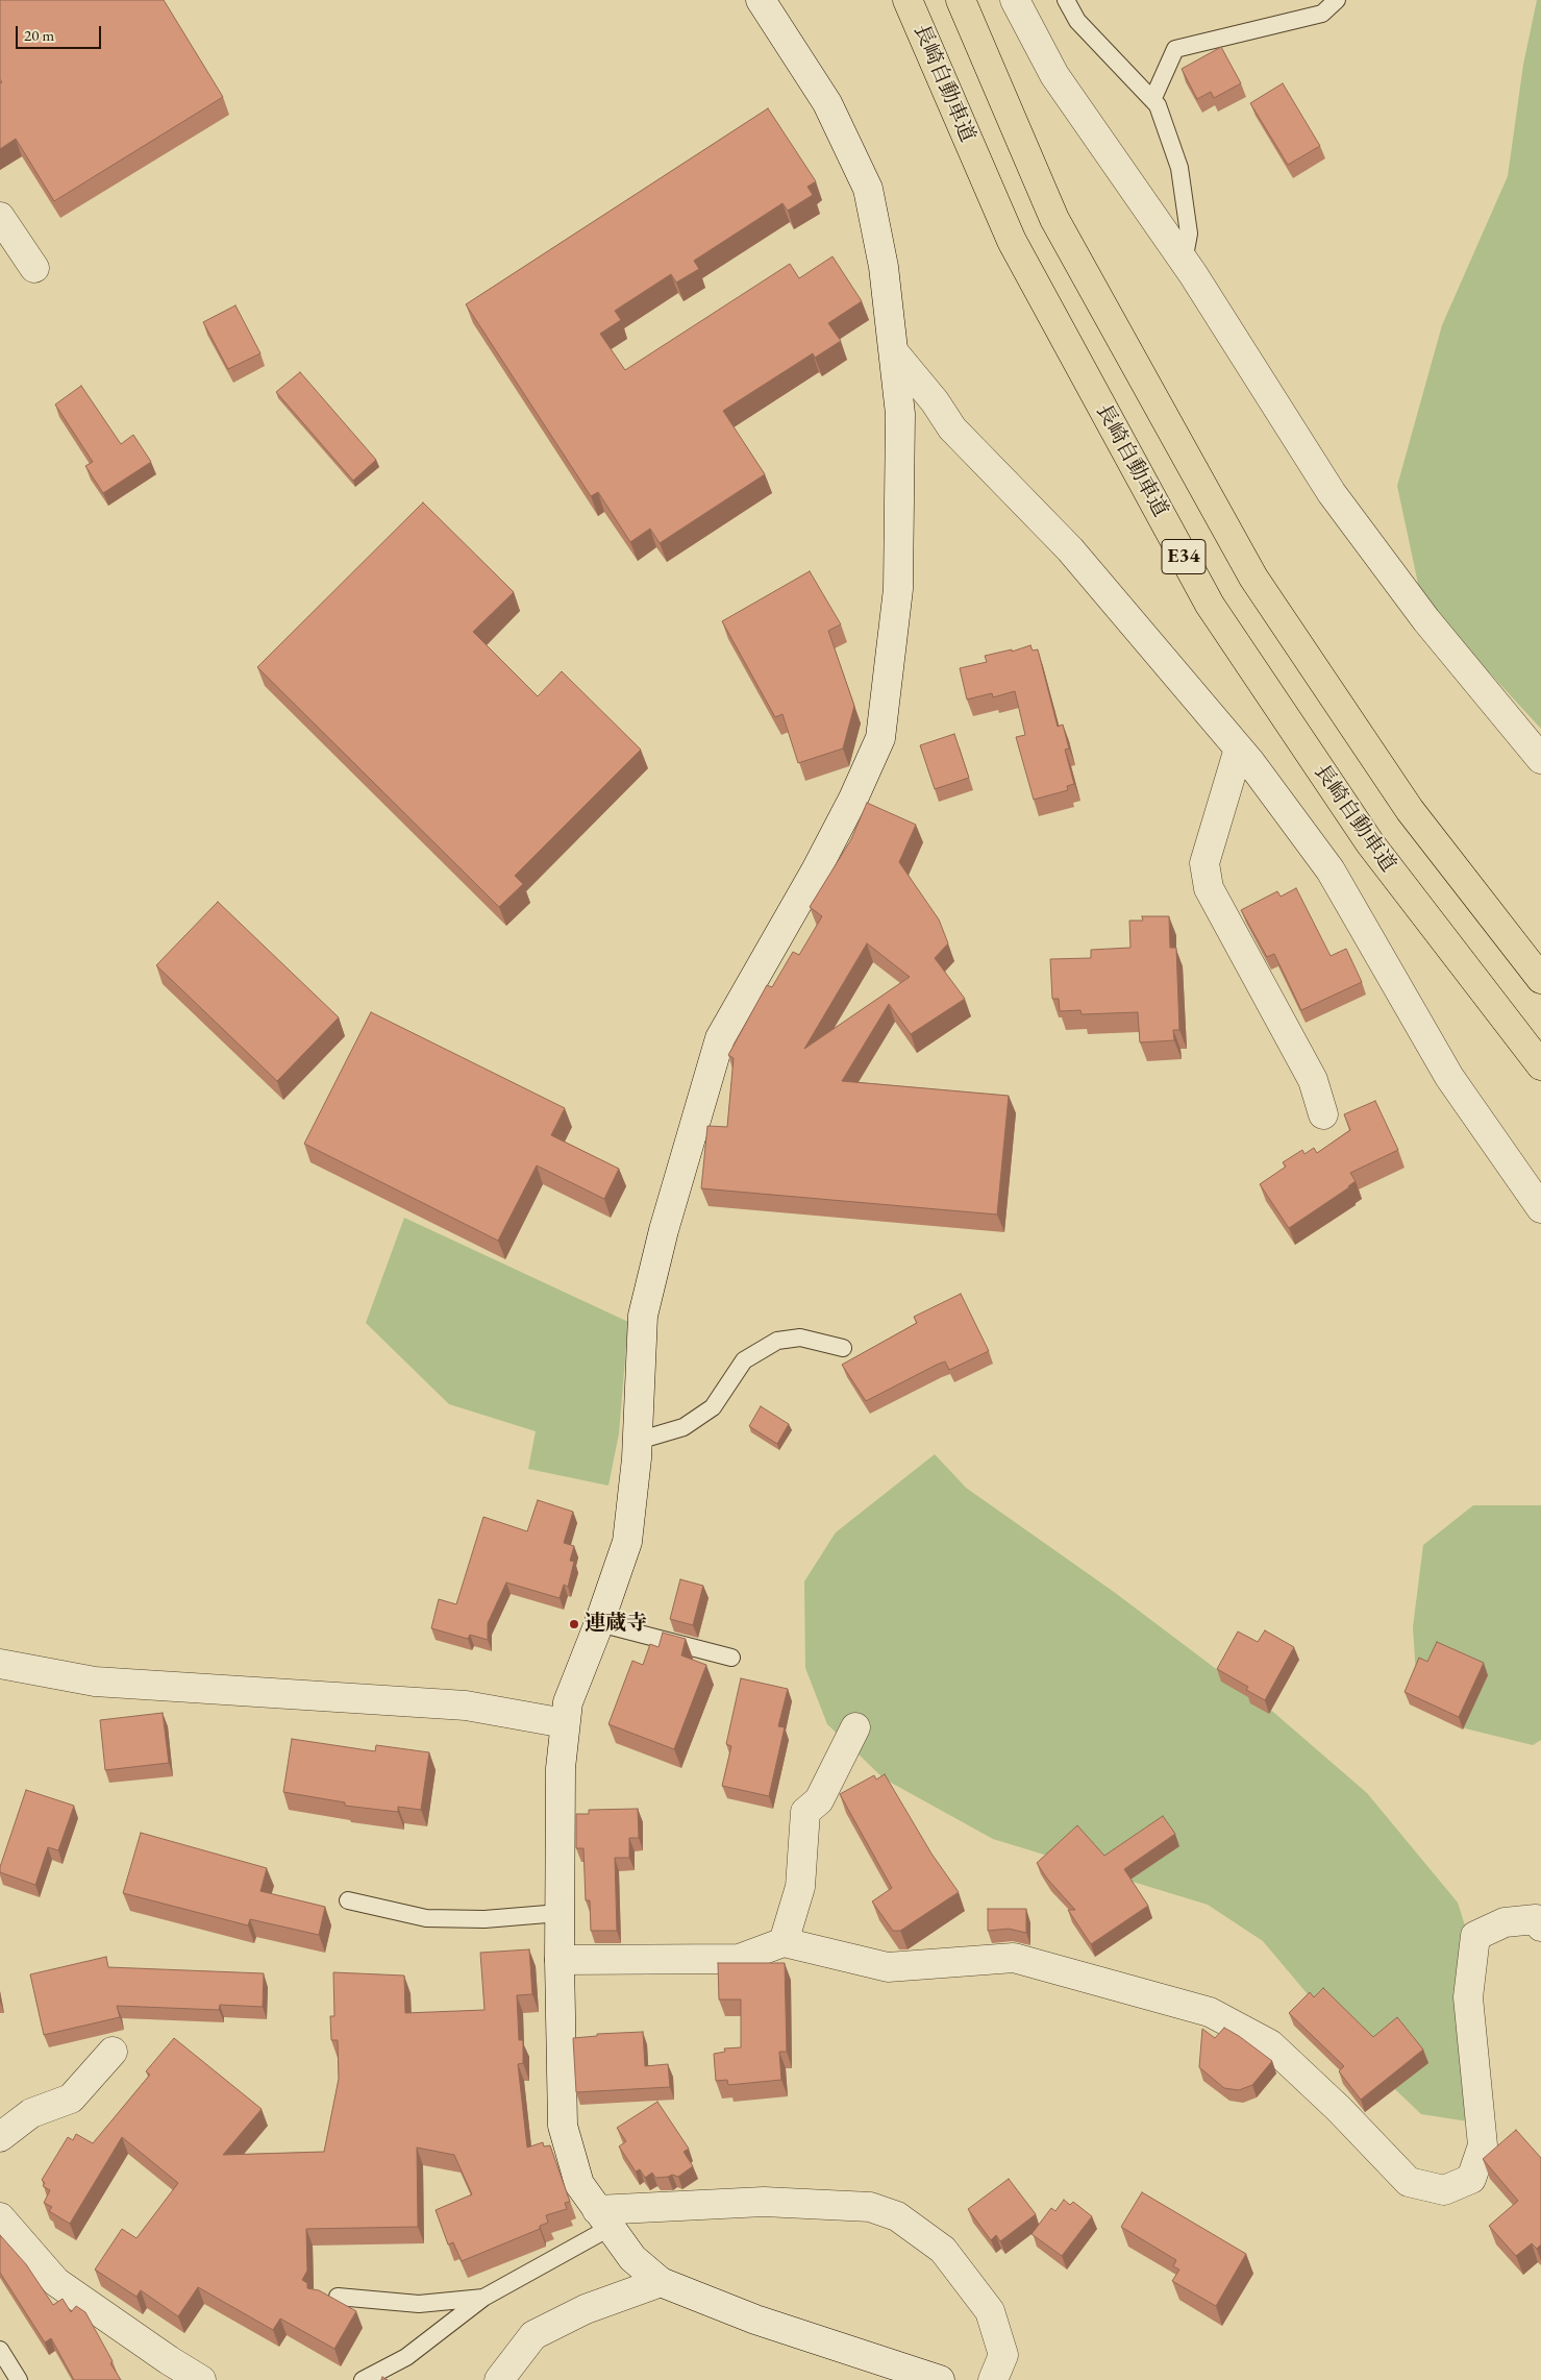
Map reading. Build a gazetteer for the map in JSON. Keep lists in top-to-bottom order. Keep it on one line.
{"streets":{"highway":["長崎自動車道","E34"]},"places":["連蔵寺"],"scale_bar":"20 m"}
